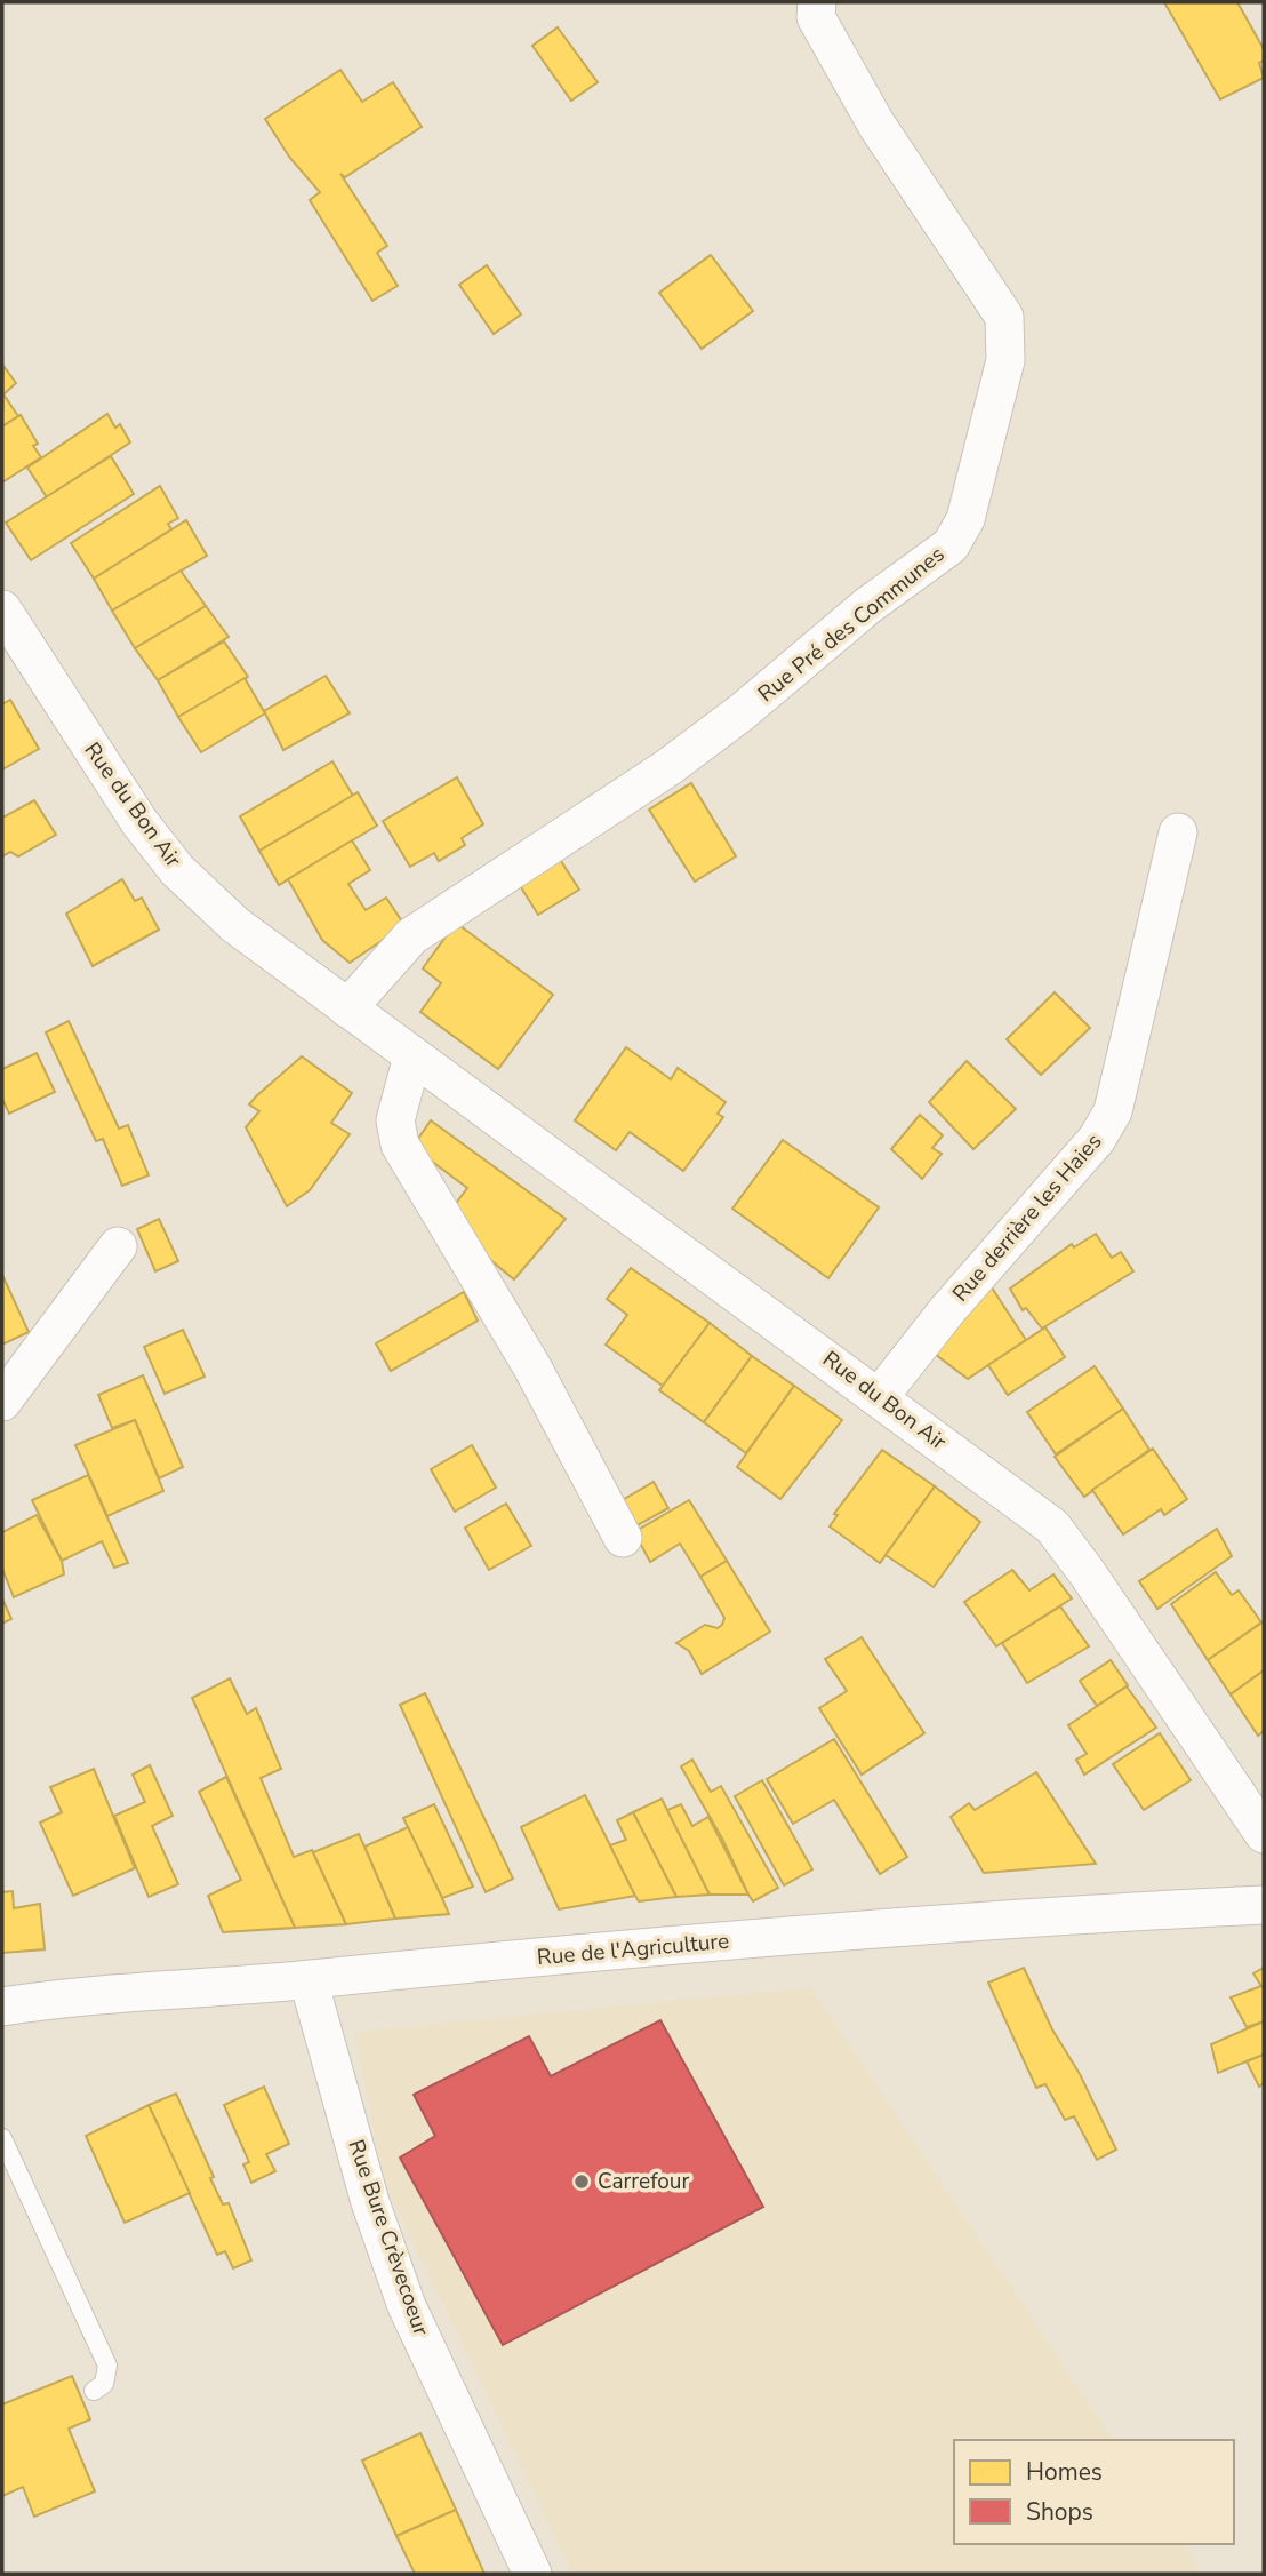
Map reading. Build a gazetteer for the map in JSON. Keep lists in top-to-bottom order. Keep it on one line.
{"streets":{"street":["Rue Pré des Communes","Rue du Bon Air","Rue derrière les Haies","Rue de l'Agriculture","Rue Bure Crèvecoeur"]},"crossings":[["Rue Pré des Communes","Rue du Bon Air"],["Rue du Bon Air","Rue derrière les Haies"],["Rue de l'Agriculture","Rue Bure Crèvecoeur"]],"places":["Carrefour"],"legend":["Homes","Shops"]}
